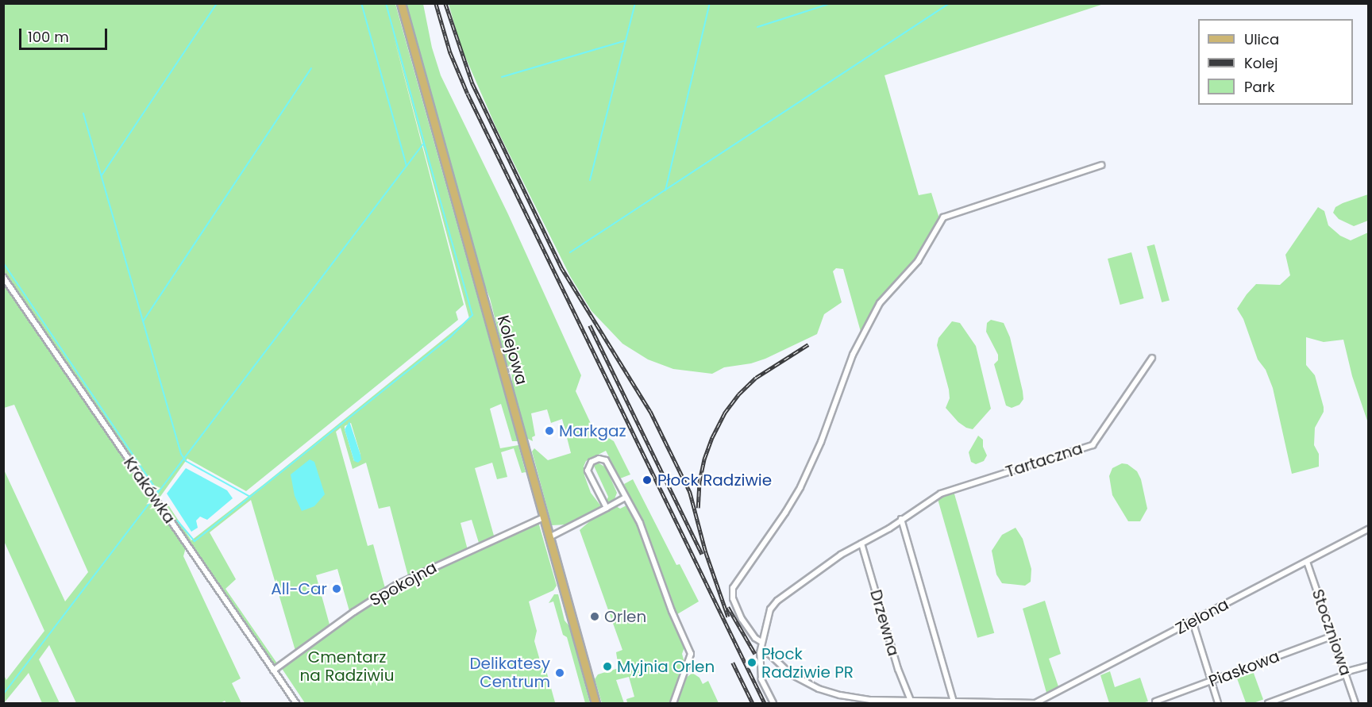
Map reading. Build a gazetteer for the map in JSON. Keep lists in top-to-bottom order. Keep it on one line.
{"streets":{"main road":["Kolejowa"],"street":["Tartaczna","Krakówka","Spokojna","Zielona","Drzewna","Stoczniowa","Piaskowa"]},"crossings":[["Kolejowa","Spokojna"],["Tartaczna","Drzewna"],["Krakówka","Spokojna"],["Zielona","Stoczniowa"],["Stoczniowa","Piaskowa"]],"parks":["Cmentarz na Radziwiu"],"places":["Markgaz","Płock Radziwie","All-Car","Orlen","Płock Radziwie PR","Myjnia Orlen","Delikatesy Centrum"],"legend":["Ulica","Kolej","Park"],"scale_bar":"100 m"}
